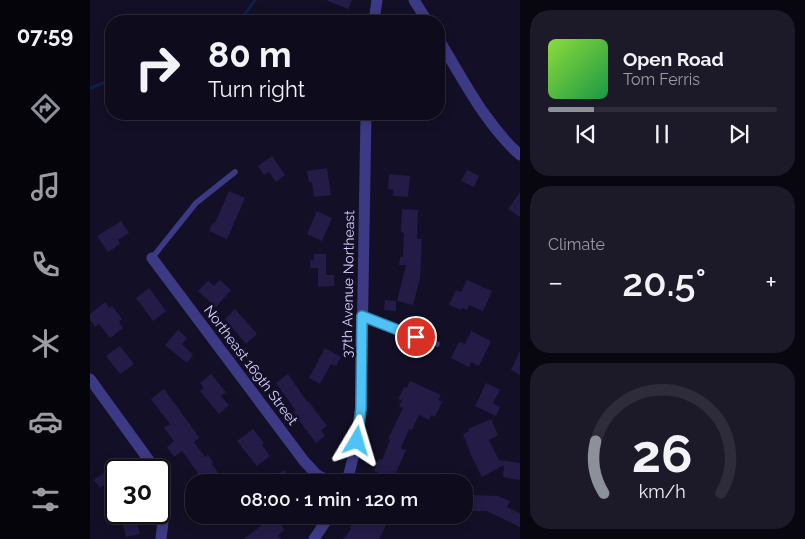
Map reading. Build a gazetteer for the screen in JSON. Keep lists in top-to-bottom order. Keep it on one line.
{"streets":{"street":["37th Avenue Northeast","Northeast 169th Street"]},"page":{"tabs":"07:59","turn":["80 m","Turn right"],"song":["Open Road","Tom Ferris"],"tile":"Climate","heat":["−","20.5°","+"],"limit":"30","trip":"08:00 · 1 min · 120 m","gauge":["26","km/h"]}}
